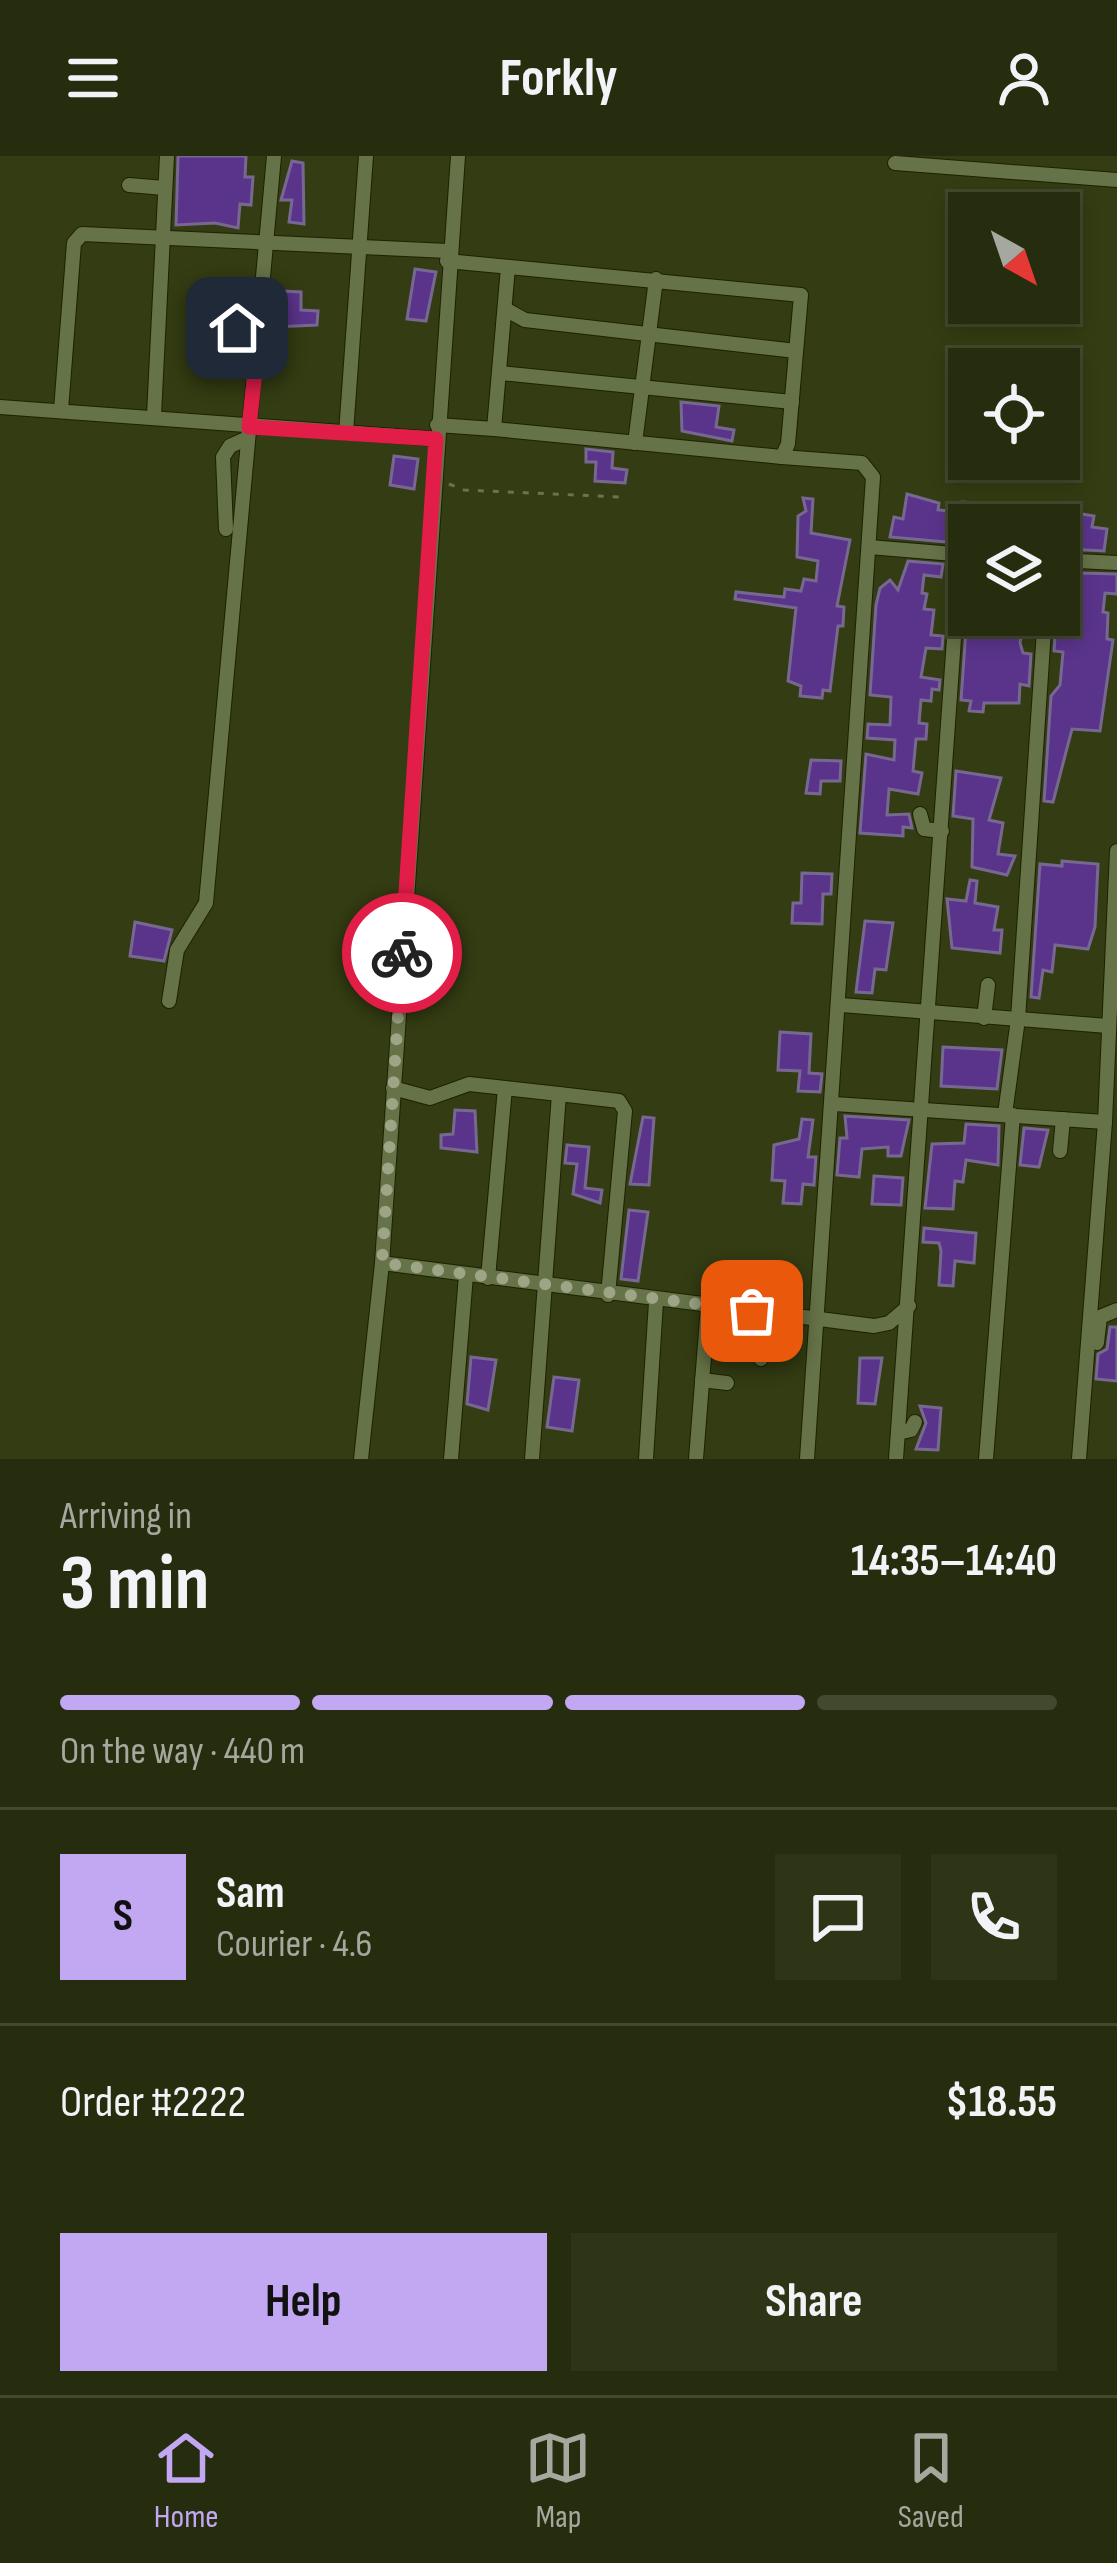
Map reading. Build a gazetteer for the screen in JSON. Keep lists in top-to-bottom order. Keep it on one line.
{"north":"bottom right","page":{"header":"Forkly","heading":["3 min","Arriving in","14:35–14:40"],"panel":["Sam","Courier · 4.6","Order #2222","$18.55"],"bar":"On the way · 440 m","round":"S","buttons":["Help","Share"],"tabs":["Home","Map","Saved"]}}
